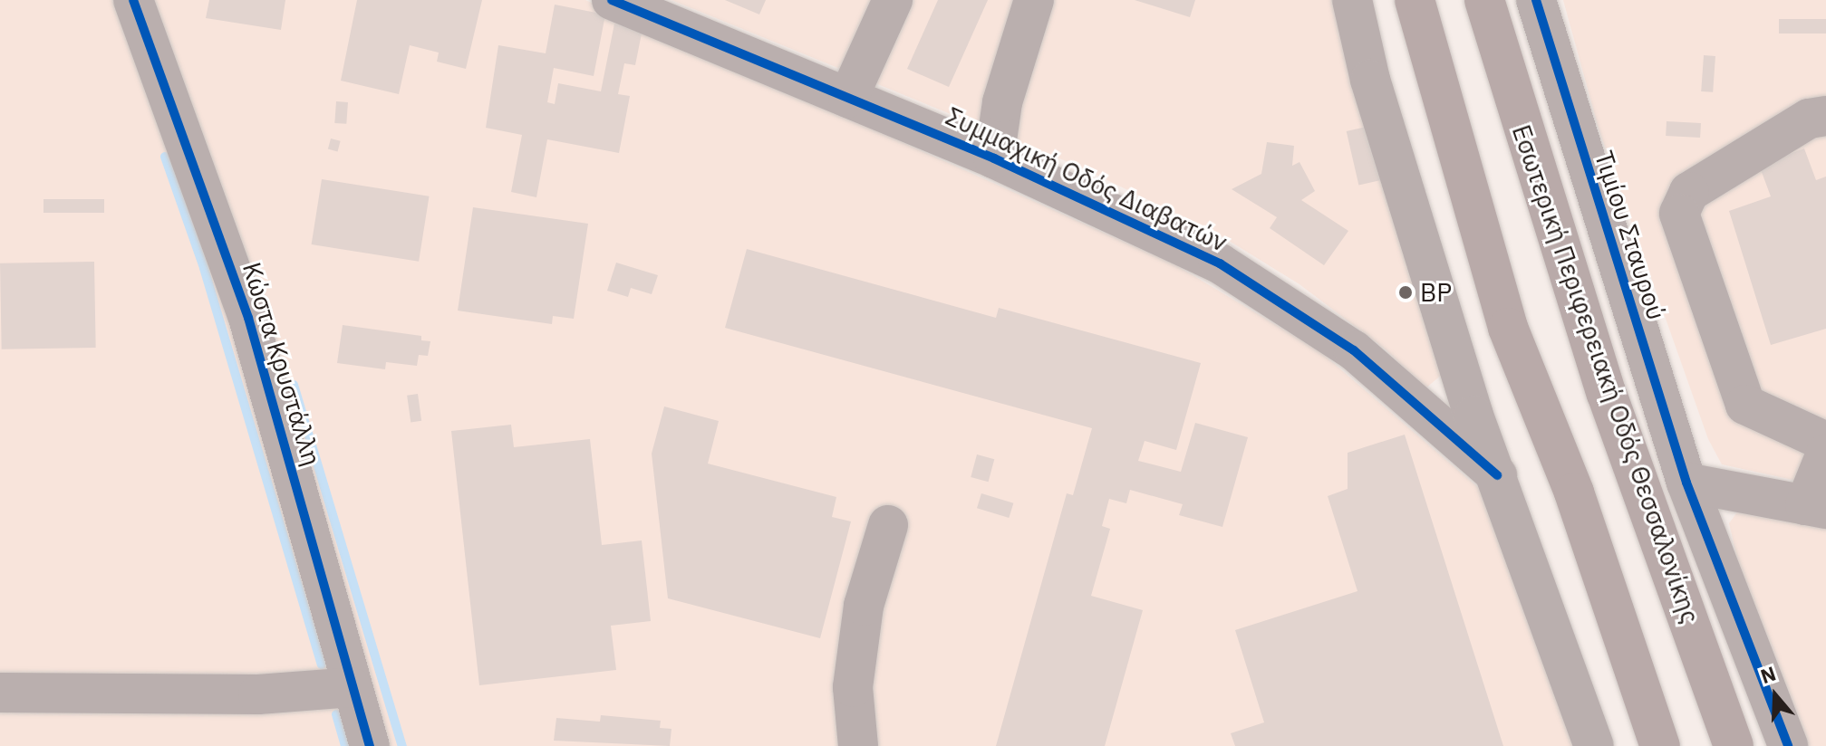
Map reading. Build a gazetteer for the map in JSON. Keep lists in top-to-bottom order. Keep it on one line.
{"streets":{"highway":["Εσωτερική Περιφερειακή Οδός Θεσσαλονίκης"],"street":["Συμμαχική Οδός Διαβατών","Τιμίου Σταυρού","Κώστα Κρυστάλλη"]},"places":["BP"],"north":"top"}
